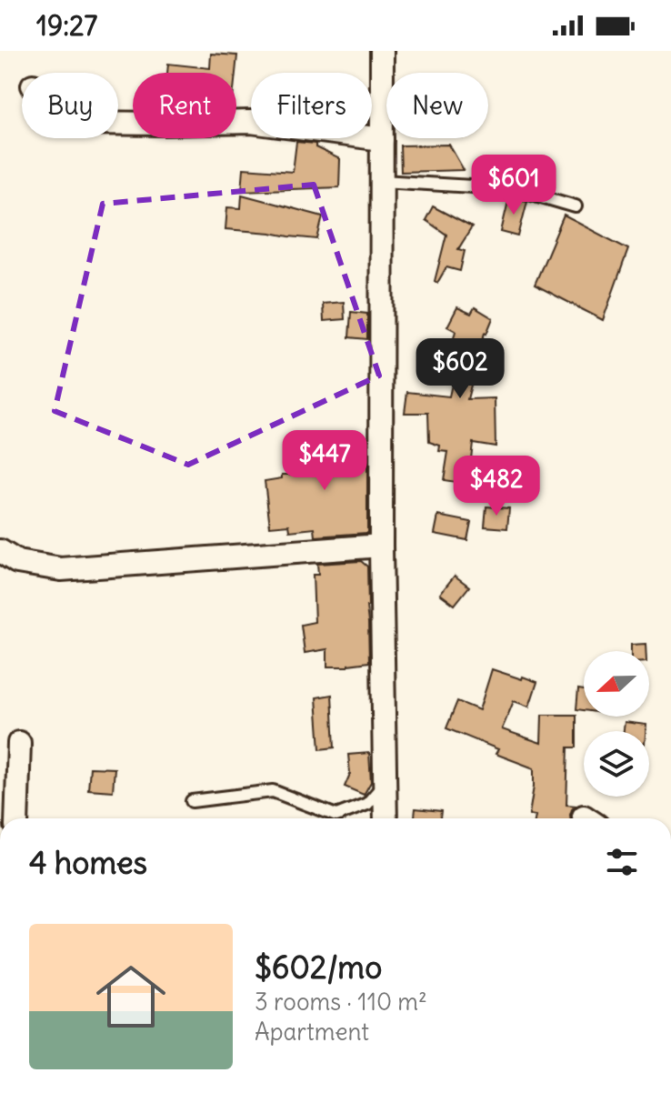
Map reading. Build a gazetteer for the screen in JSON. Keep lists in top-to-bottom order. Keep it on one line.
{"north":"left","page":{"status":"19:27","chip":["Buy","Rent","Filters","New"],"price":["$601","$602","$447","$482"],"heading":"4 homes","list":[{"name":"$602/mo","note":"3 rooms · 110 m² · Apartment"}]}}
